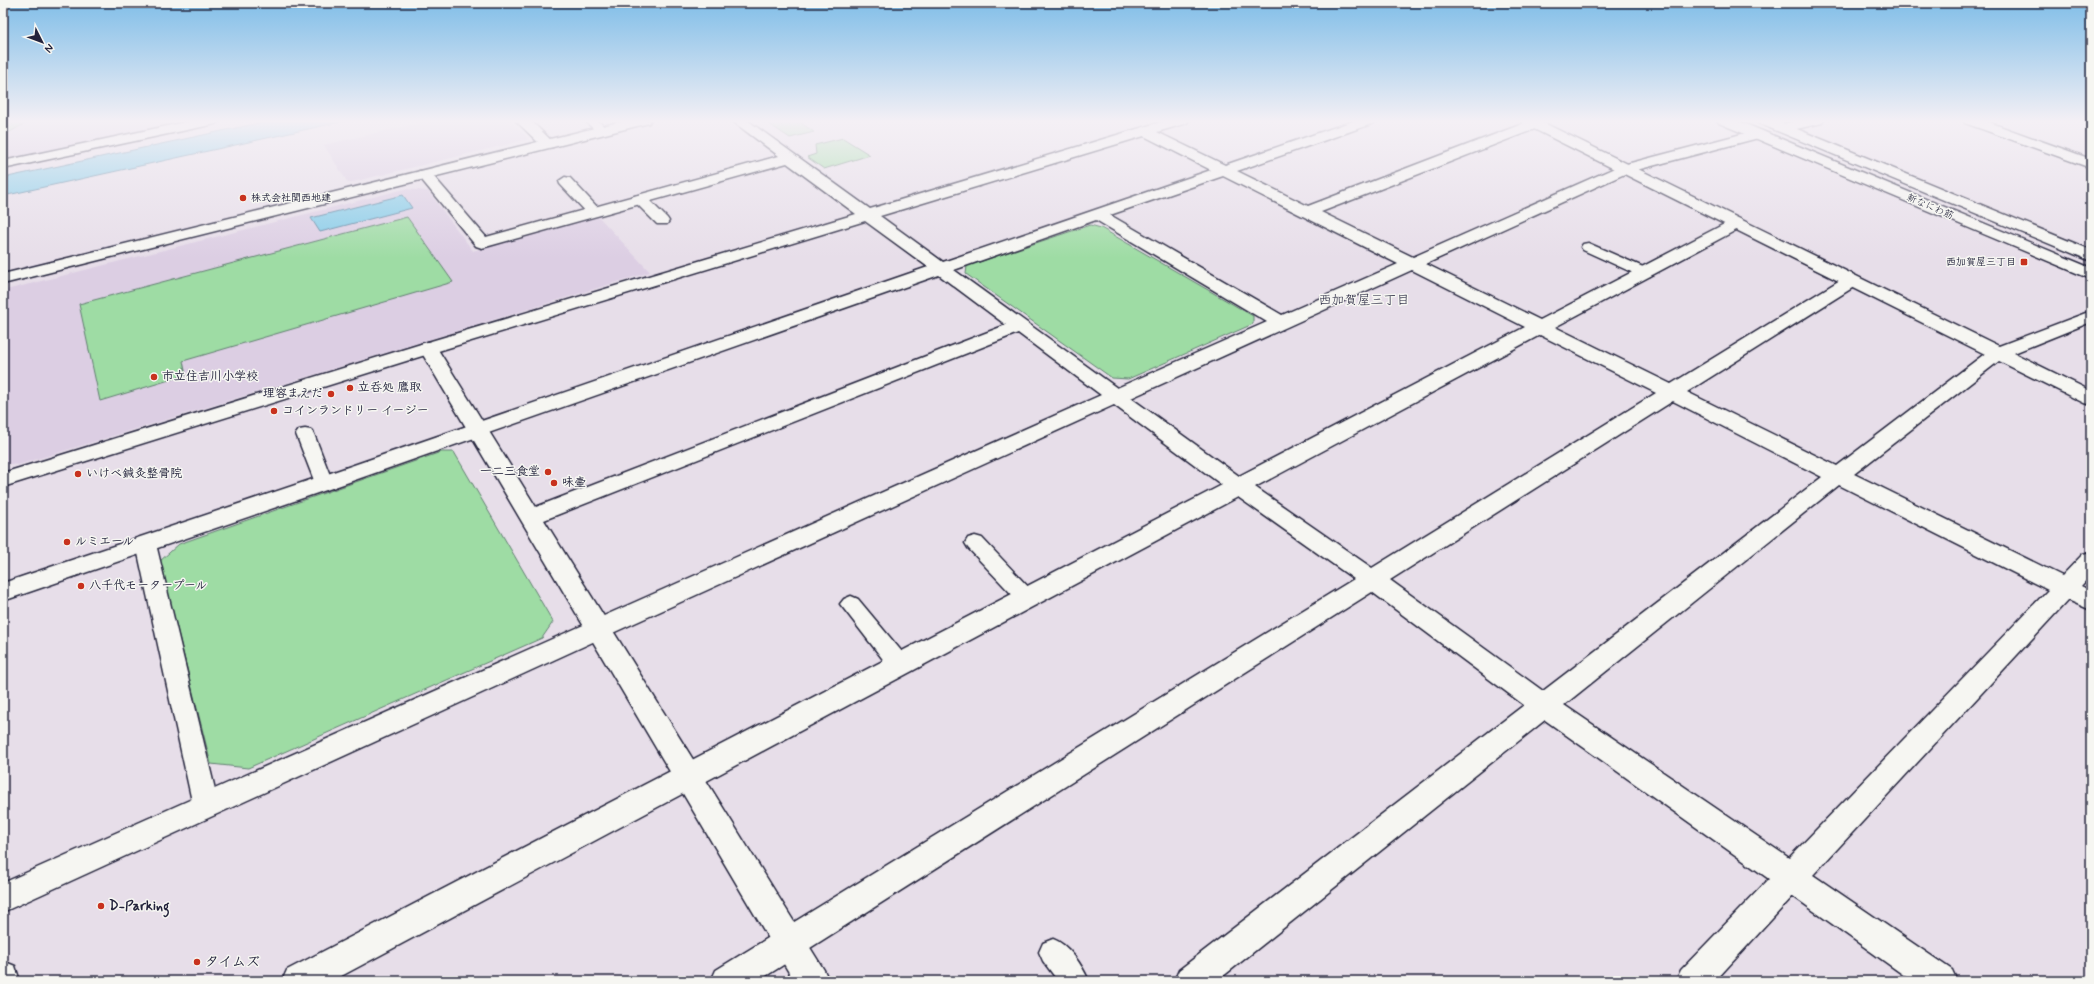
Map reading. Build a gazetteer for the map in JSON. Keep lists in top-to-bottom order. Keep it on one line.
{"streets":{"street":["新なにわ筋"]},"districts":["西加賀屋三丁目"],"places":{"other":["株式会社関西地建","市立住吉川小学校","立呑処 鷹取","理容まえだ","コインランドリー イージー","一二三食堂","いけべ鍼灸整骨院","味壷","ルミエール","八千代モータープール","D-Parking","タイムズ"],"transit":["西加賀屋三丁目"]},"north":"bottom right"}
